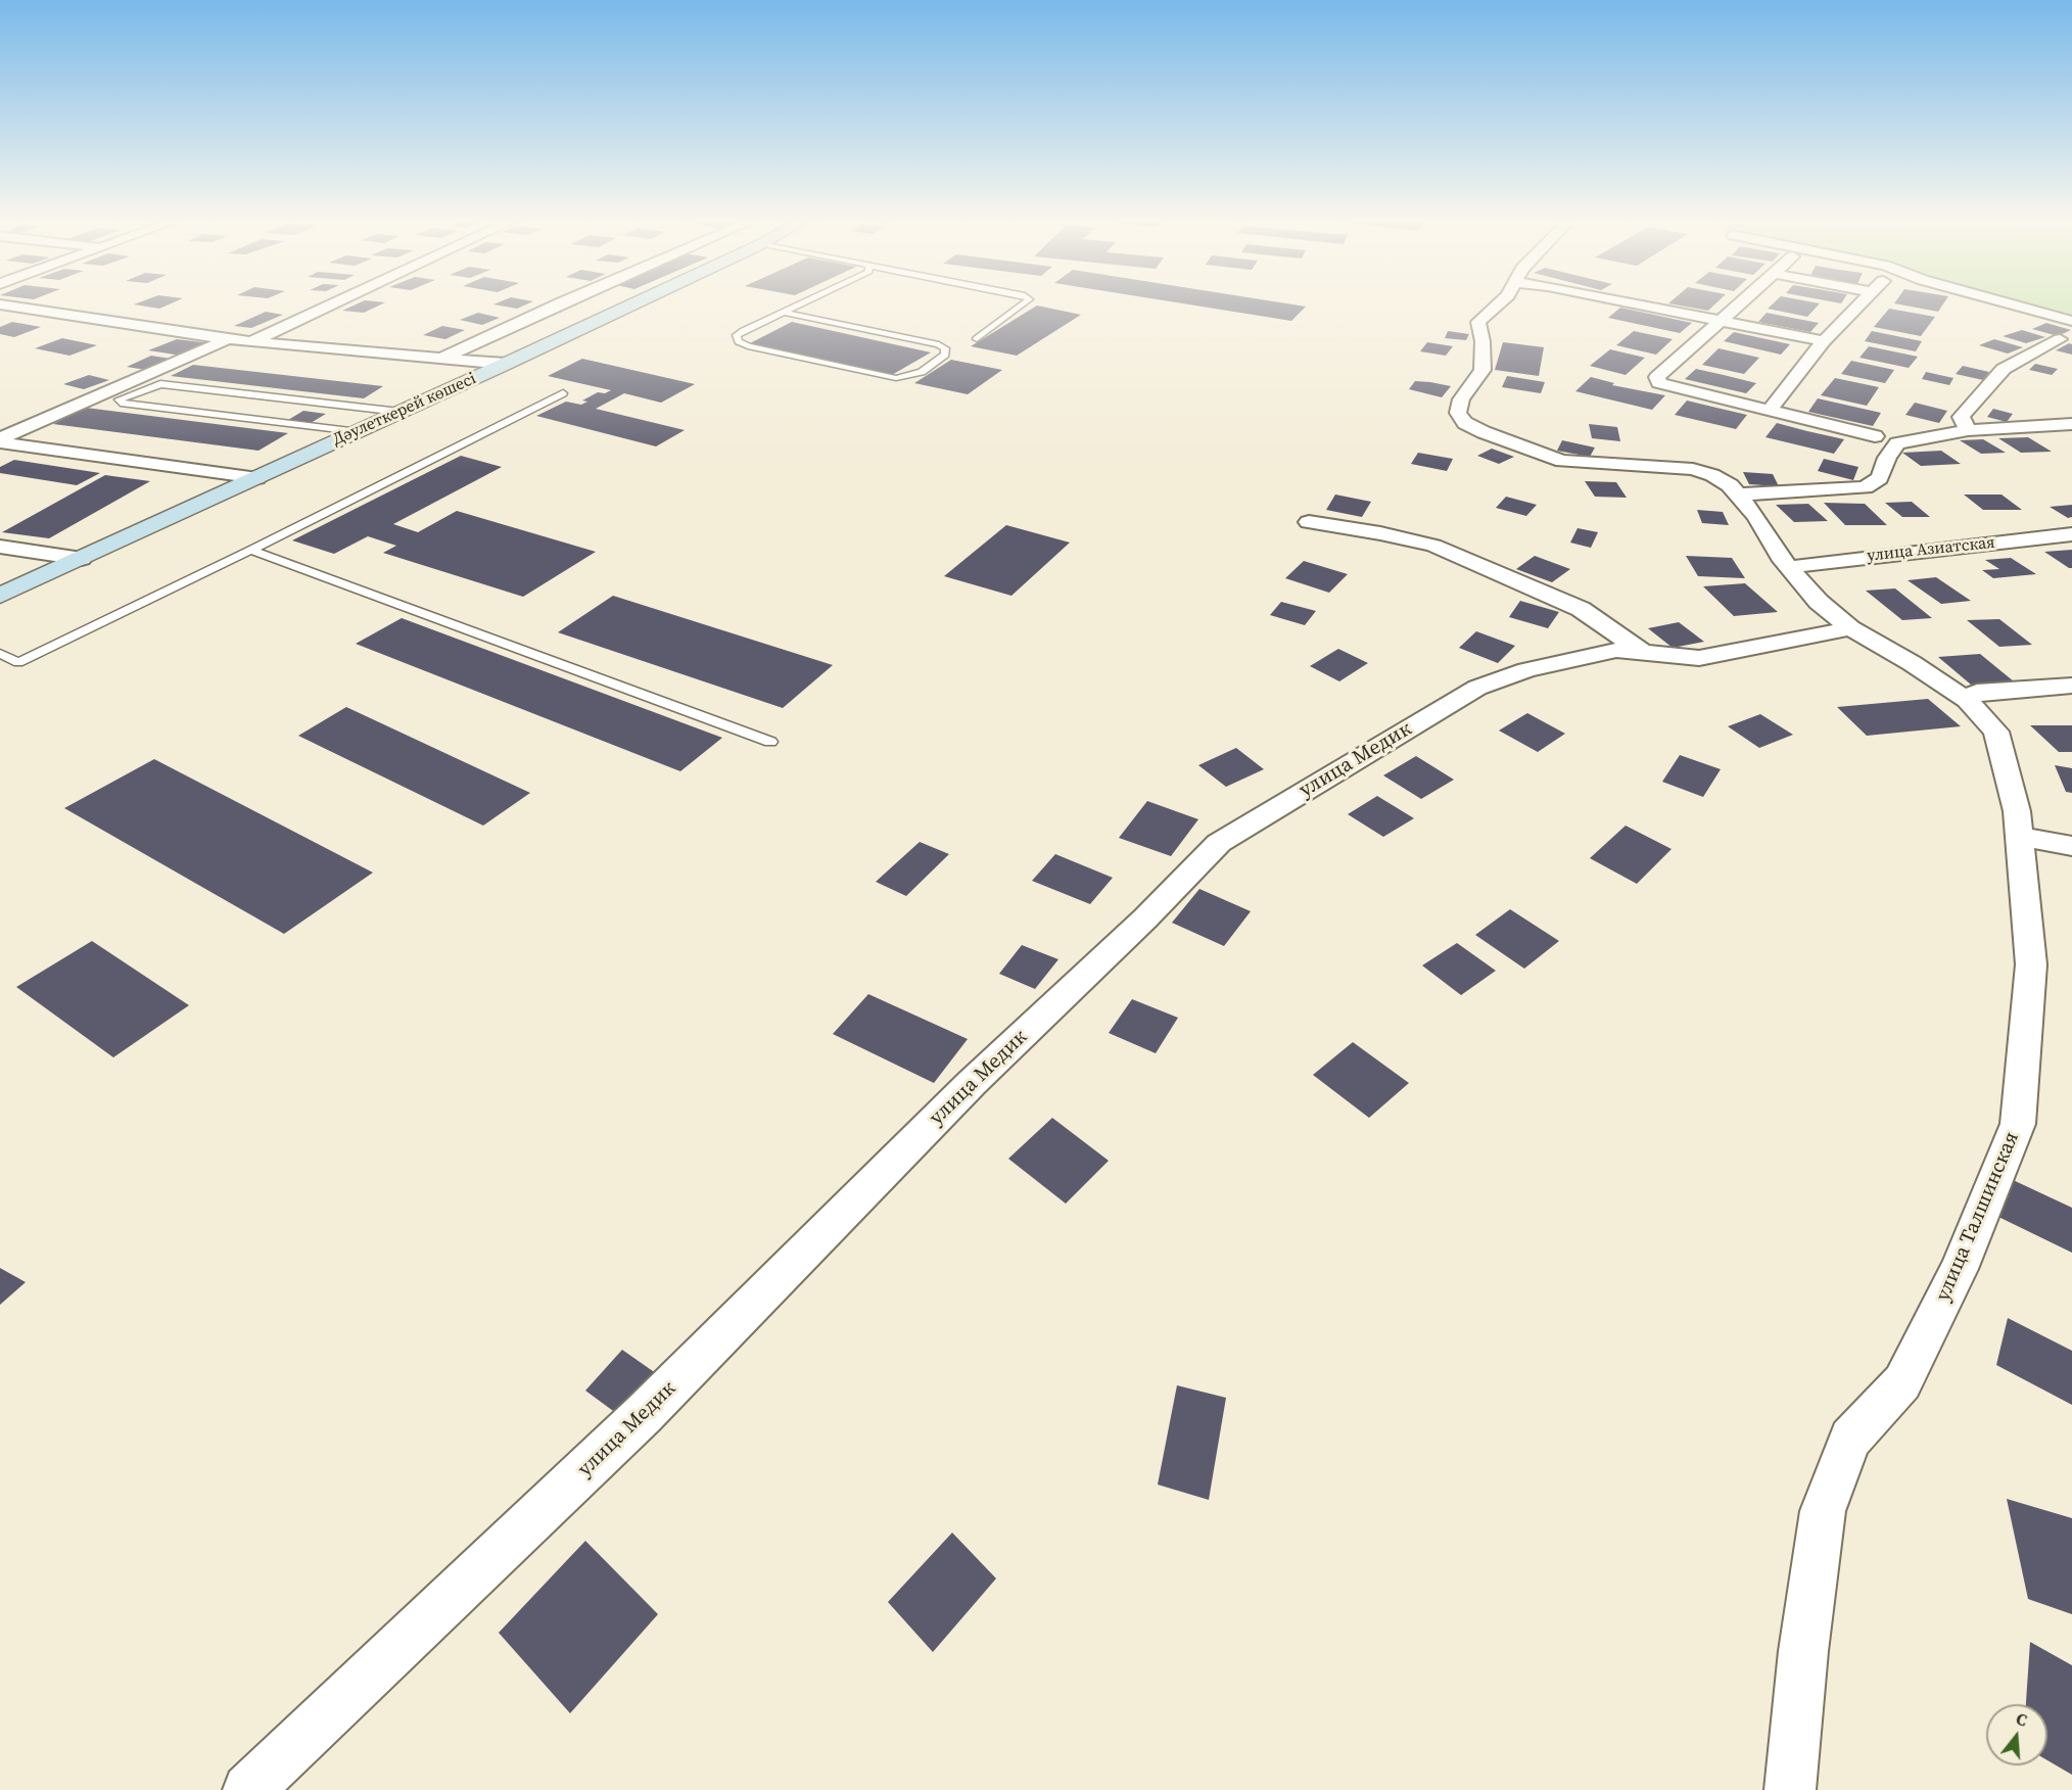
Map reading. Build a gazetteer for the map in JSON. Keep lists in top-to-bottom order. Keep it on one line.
{"streets":{"main road":["Дәулеткерей көшесі"],"street":["улица Азиатская","улица Медик","улица Талшинская"]},"crossings":[["улица Азиатская","улица Талшинская"],["улица Медик","улица Талшинская"]],"north":"top"}
